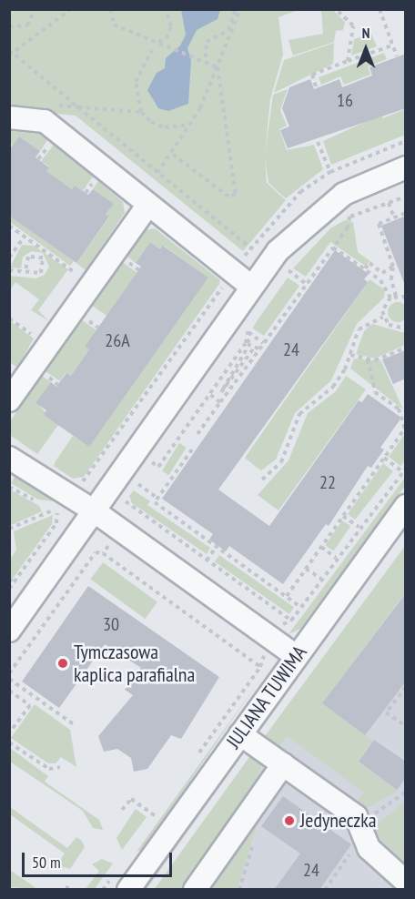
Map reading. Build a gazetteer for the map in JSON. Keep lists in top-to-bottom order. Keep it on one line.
{"streets":{"street":["JULIANA TUWIMA"]},"places":["Tymczasowa kaplica parafialna","Jedyneczka"],"house_numbers":["16","26A","24","22","30","24"],"scale_bar":"50 m","north":"top"}
